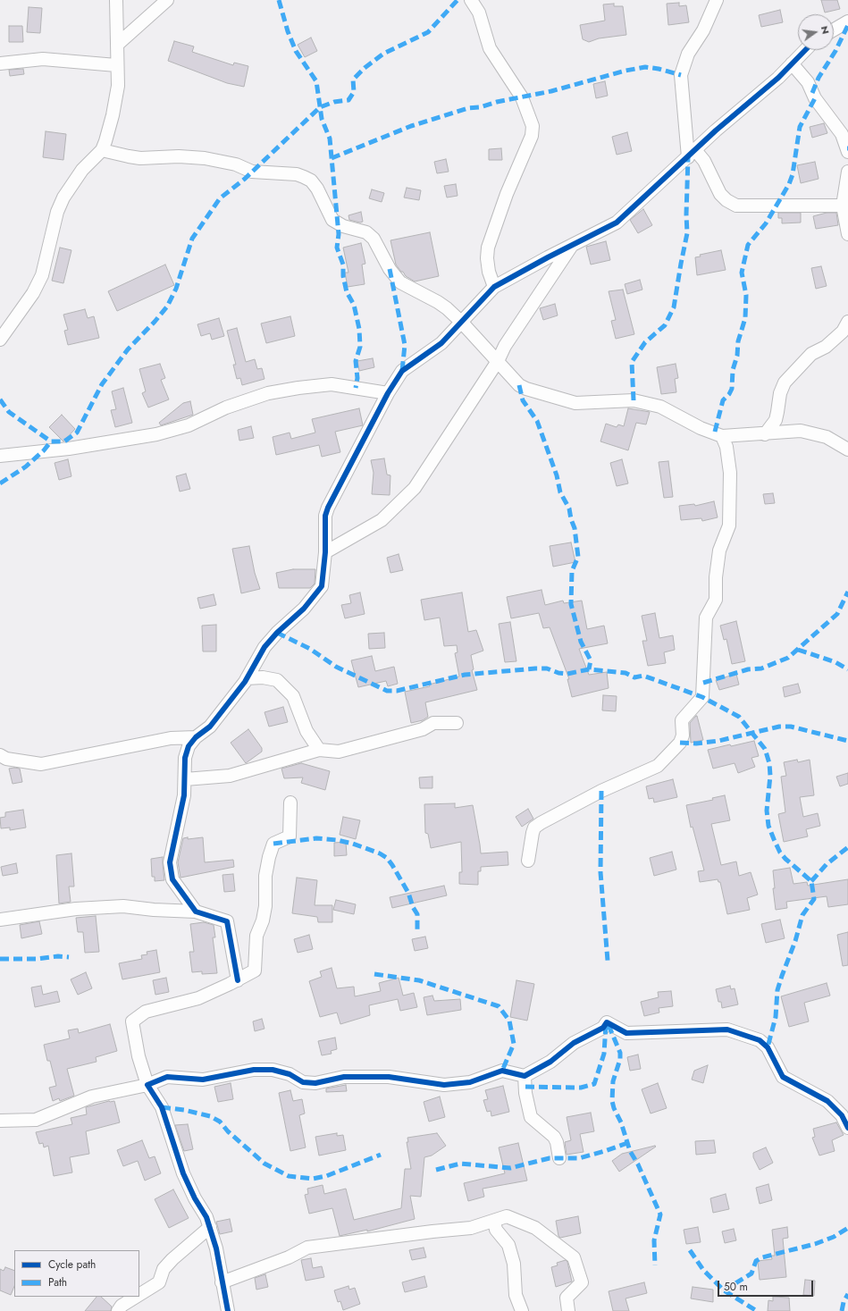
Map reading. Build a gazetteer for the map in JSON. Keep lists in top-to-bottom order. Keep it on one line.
{"legend":["Cycle path","Path"],"scale_bar":"50 m","north":"right"}
